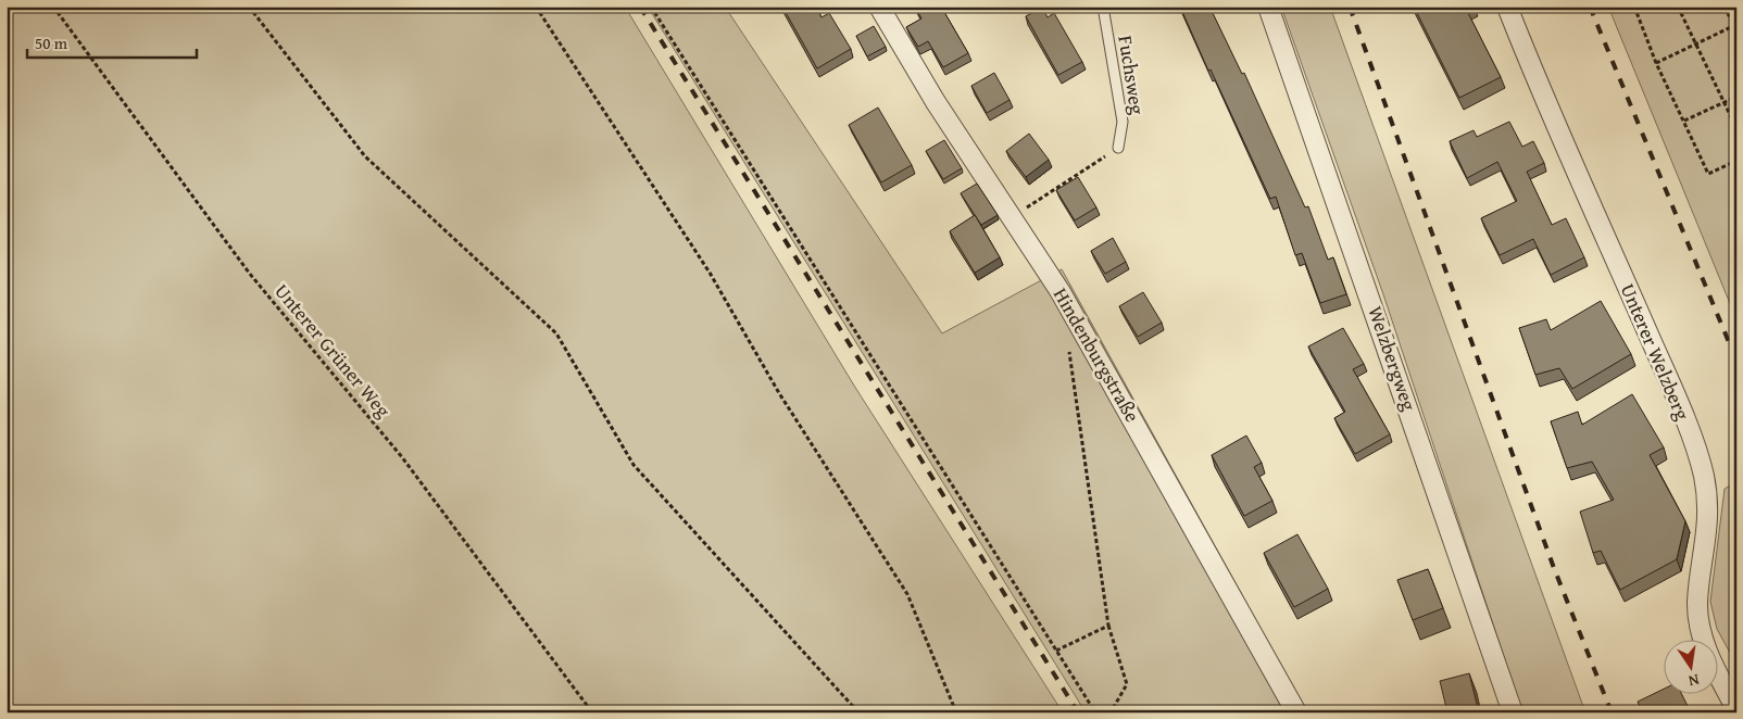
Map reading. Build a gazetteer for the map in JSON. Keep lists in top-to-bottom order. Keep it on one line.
{"streets":{"street":["Unterer Welzberg","Hindenburgstraße","Welzbergweg"],"lane":["Fuchsweg"],"path":["Unterer Grüner Weg"]},"scale_bar":"50 m","north":"bottom"}
